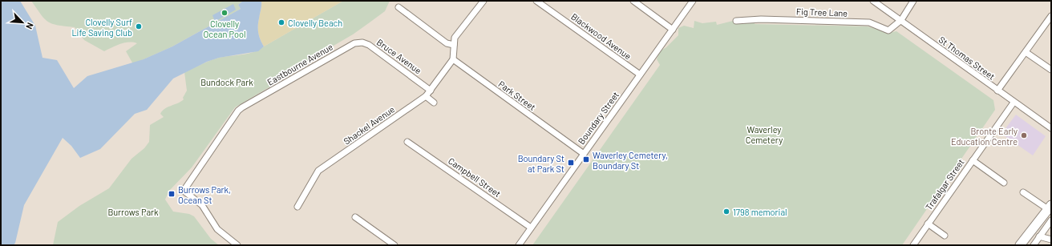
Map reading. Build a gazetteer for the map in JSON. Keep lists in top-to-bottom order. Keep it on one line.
{"streets":{"street":["Fig Tree Lane","Blackwood Avenue","Bruce Avenue","St Thomas Street","Eastbourne Avenue","Park Street","Boundary Street","Shackel Avenue","Campbell Street","Trafalgar Street"]},"crossings":[["Fig Tree Lane","St Thomas Street"],["Blackwood Avenue","Boundary Street"],["Bruce Avenue","Eastbourne Avenue"],["Bruce Avenue","Shackel Avenue"],["St Thomas Street","Trafalgar Street"],["Park Street","Boundary Street"],["Park Street","Shackel Avenue"],["Boundary Street","Campbell Street"]],"parks":["Bundock Park","Waverley Cemetery","Burrows Park"],"places":{"other":["Clovelly Ocean Pool","Clovelly Beach","Clovelly Surf Life Saving Club","Bronte Early Education Centre","1798 memorial"],"transit":["Waverley Cemetery, Boundary St","Boundary St at Park St","Burrows Park, Ocean St"]},"north":"bottom right"}
